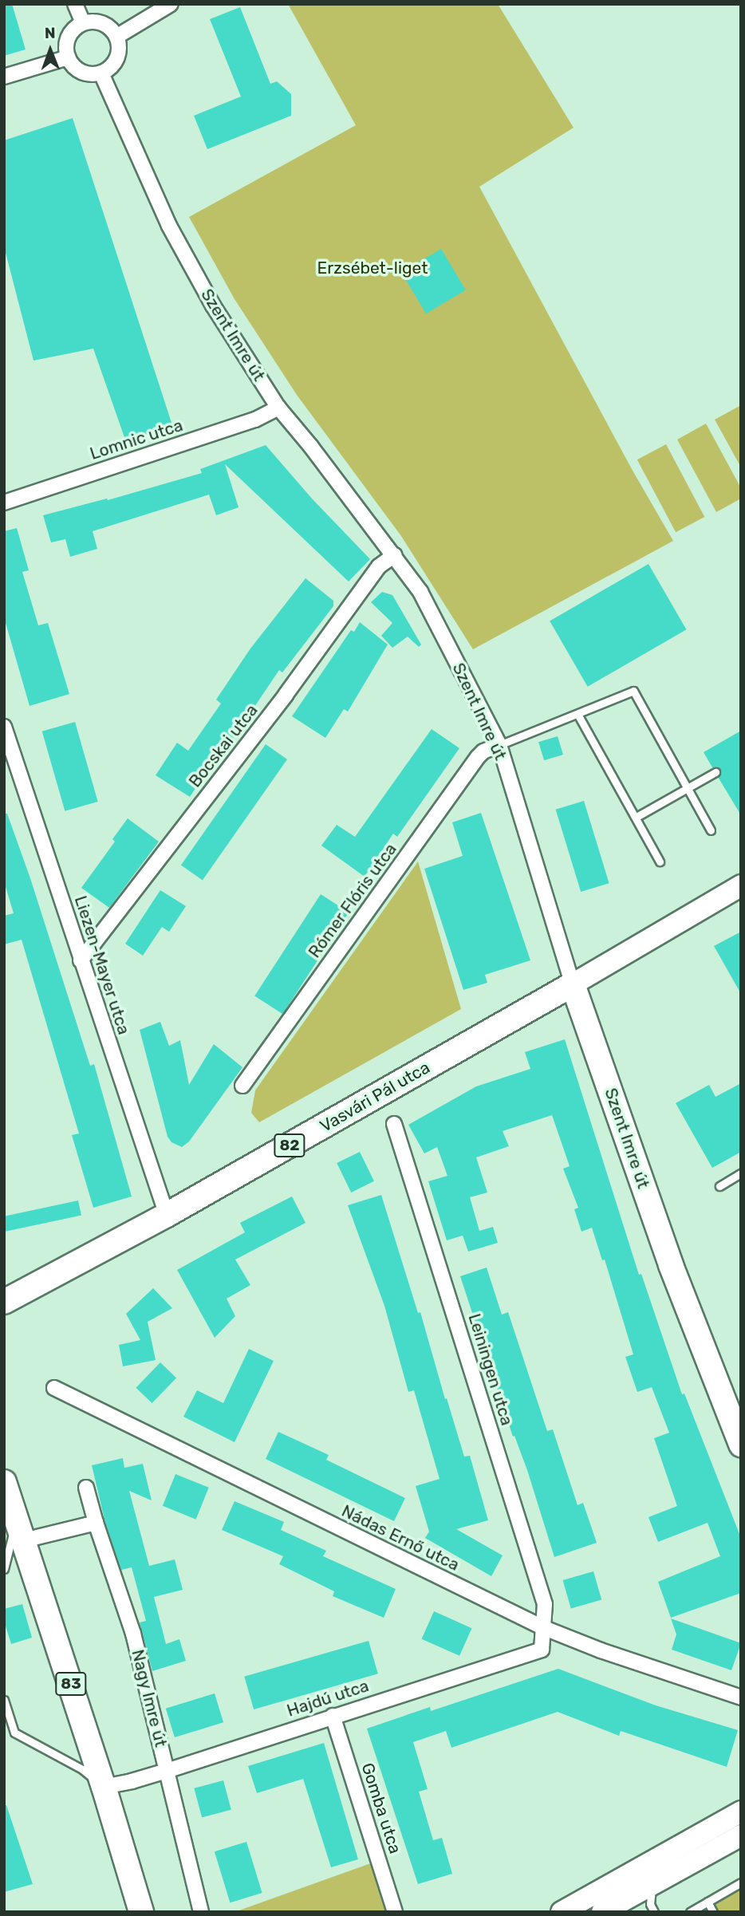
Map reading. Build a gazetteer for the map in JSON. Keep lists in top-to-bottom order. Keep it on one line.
{"streets":{"main road":["Szent Imre út","Vasvári Pál utca","82","83"],"street":["Lomnic utca","Bocskai utca","Rómer Flóris utca","Liezen-Mayer utca","Leiningen utca","Nádas Ernő utca","Nagy Imre út","Hajdú utca","Gomba utca"]},"crossings":[["Szent Imre út","Lomnic utca"],["Szent Imre út","Bocskai utca"],["Szent Imre út","Rómer Flóris utca"],["Szent Imre út","Vasvári Pál utca"],["Bocskai utca","Liezen-Mayer utca"],["Liezen-Mayer utca","Vasvári Pál utca"],["Leiningen utca","Nádas Ernő utca"],["Leiningen utca","Hajdú utca"],["Nádas Ernő utca","Hajdú utca"],["83","Hajdú utca"],["Nagy Imre út","Hajdú utca"],["Hajdú utca","Gomba utca"]],"parks":["Erzsébet-liget"],"north":"top"}
